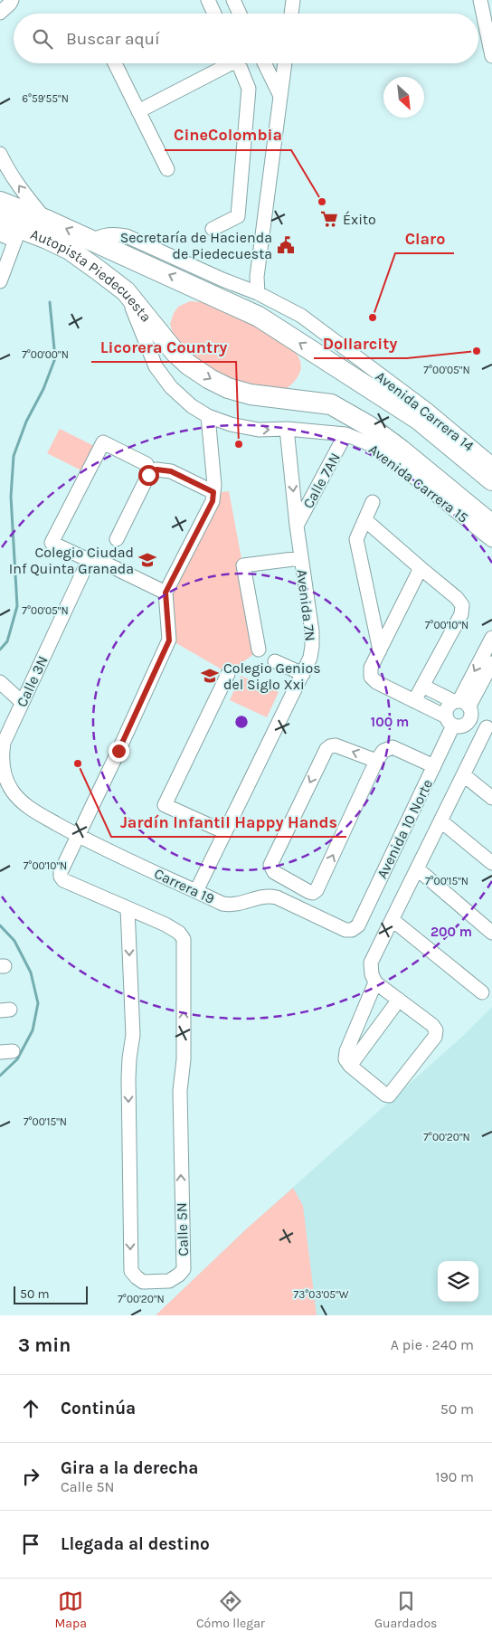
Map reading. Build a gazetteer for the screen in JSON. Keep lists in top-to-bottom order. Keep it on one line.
{"streets":{"highway":["Autopista Piedecuesta"],"street":["Avenida Carrera 14","Calle 7AN","Avenida Carrera 15","Avenida 7N","Calle 3N","Avenida 10 Norte","Carrera 19","Calle 5N"]},"crossings":[["Autopista Piedecuesta","Avenida Carrera 14"],["Autopista Piedecuesta","Avenida Carrera 15"],["Calle 7AN","Avenida Carrera 15"],["Calle 7AN","Avenida 7N"],["Avenida Carrera 15","Avenida 7N"],["Avenida 7N","Carrera 19"],["Calle 3N","Carrera 19"],["Avenida 10 Norte","Carrera 19"],["Carrera 19","Calle 5N"]],"places":{"other":["CineColombia","Claro","Dollarcity","Licorera Country","Jardín Infantil Happy Hands"],"supermarket":["Éxito"],"public building":["Secretaría de Hacienda de Piedecuesta"],"school or university":["Colegio Ciudad Inf Quinta Granada","Colegio Genios del Siglo Xxi"]},"scale_bar":"50 m","north":"bottom right","page":{"search":"Buscar aquí","scale":"50 m","heading":["3 min","A pie · 240 m"],"list":[["Continúa","50 m"],["Gira a la derecha","Calle 5N","190 m"],"Llegada al destino"],"nav":["Mapa","Cómo llegar","Guardados"]},"coordinates":["6°59'55\"N","7°00'00\"N","7°00'05\"N","7°00'10\"N","7°00'15\"N","7°00'20\"N","73°03'05\"W"],"rings":["100 m","200 m"]}
